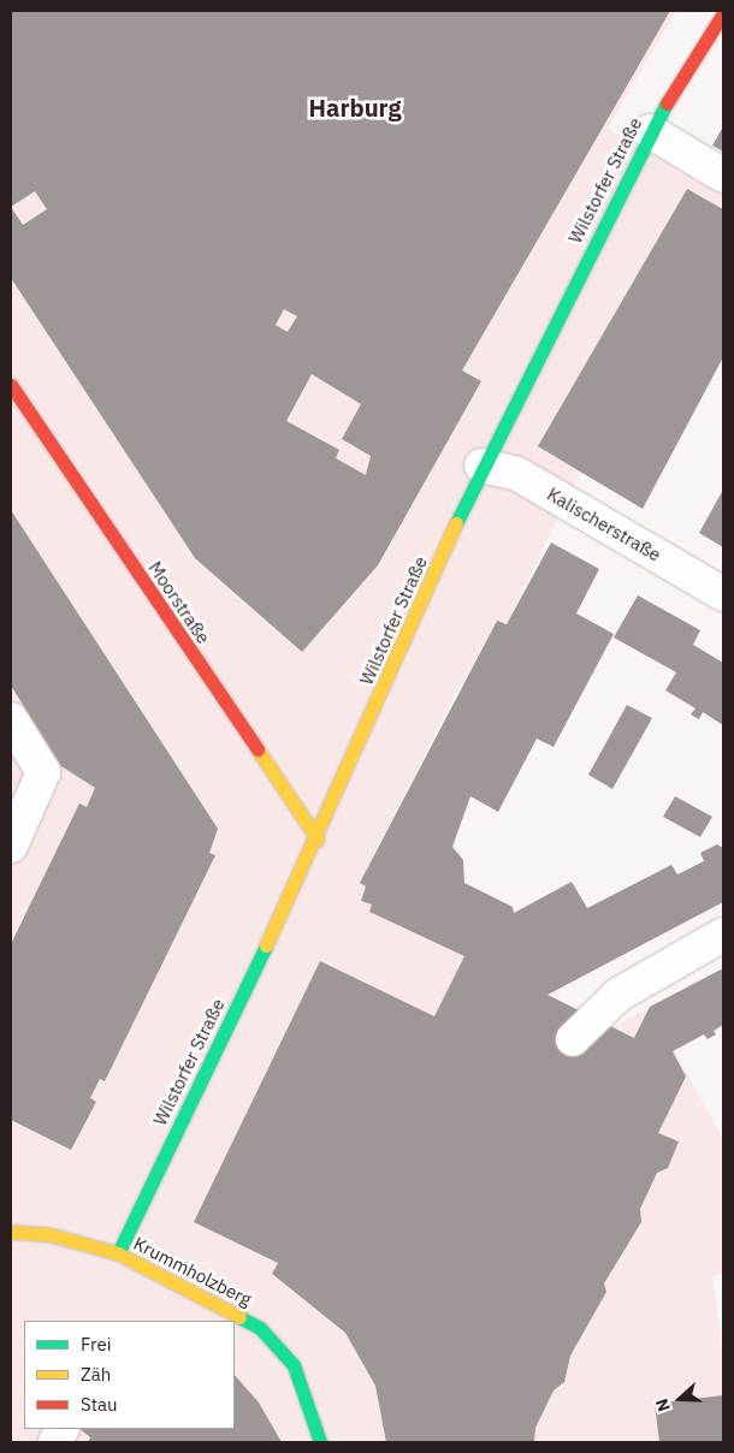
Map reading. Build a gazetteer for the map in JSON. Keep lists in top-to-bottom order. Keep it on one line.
{"streets":{"main road":["Wilstorfer Straße","Moorstraße","Krummholzberg"],"street":["Kalischerstraße"]},"crossings":[["Wilstorfer Straße","Kalischerstraße"],["Wilstorfer Straße","Moorstraße"],["Wilstorfer Straße","Krummholzberg"]],"districts":["Harburg"],"legend":["Frei","Zäh","Stau"],"north":"left"}
